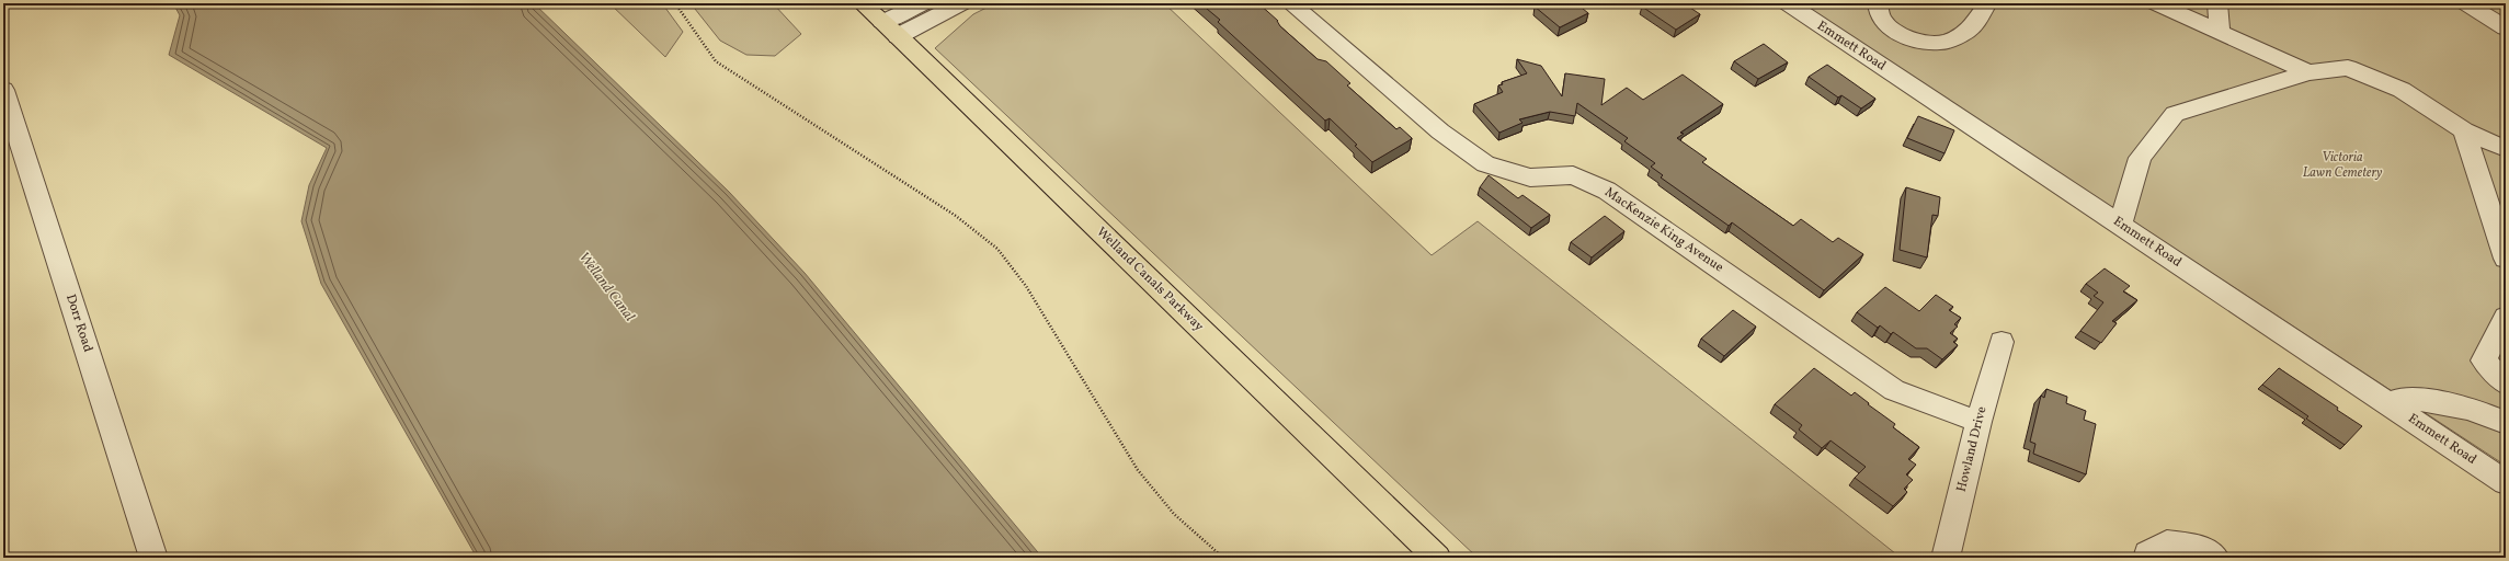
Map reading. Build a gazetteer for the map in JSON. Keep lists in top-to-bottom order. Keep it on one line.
{"streets":{"main road":["Welland Canals Parkway"],"street":["Emmett Road","MacKenzie King Avenue","Dorr Road","Howland Drive"]},"crossings":[["MacKenzie King Avenue","Howland Drive"]],"water":["Welland Canal"],"parks":["Victoria Lawn Cemetery"]}
